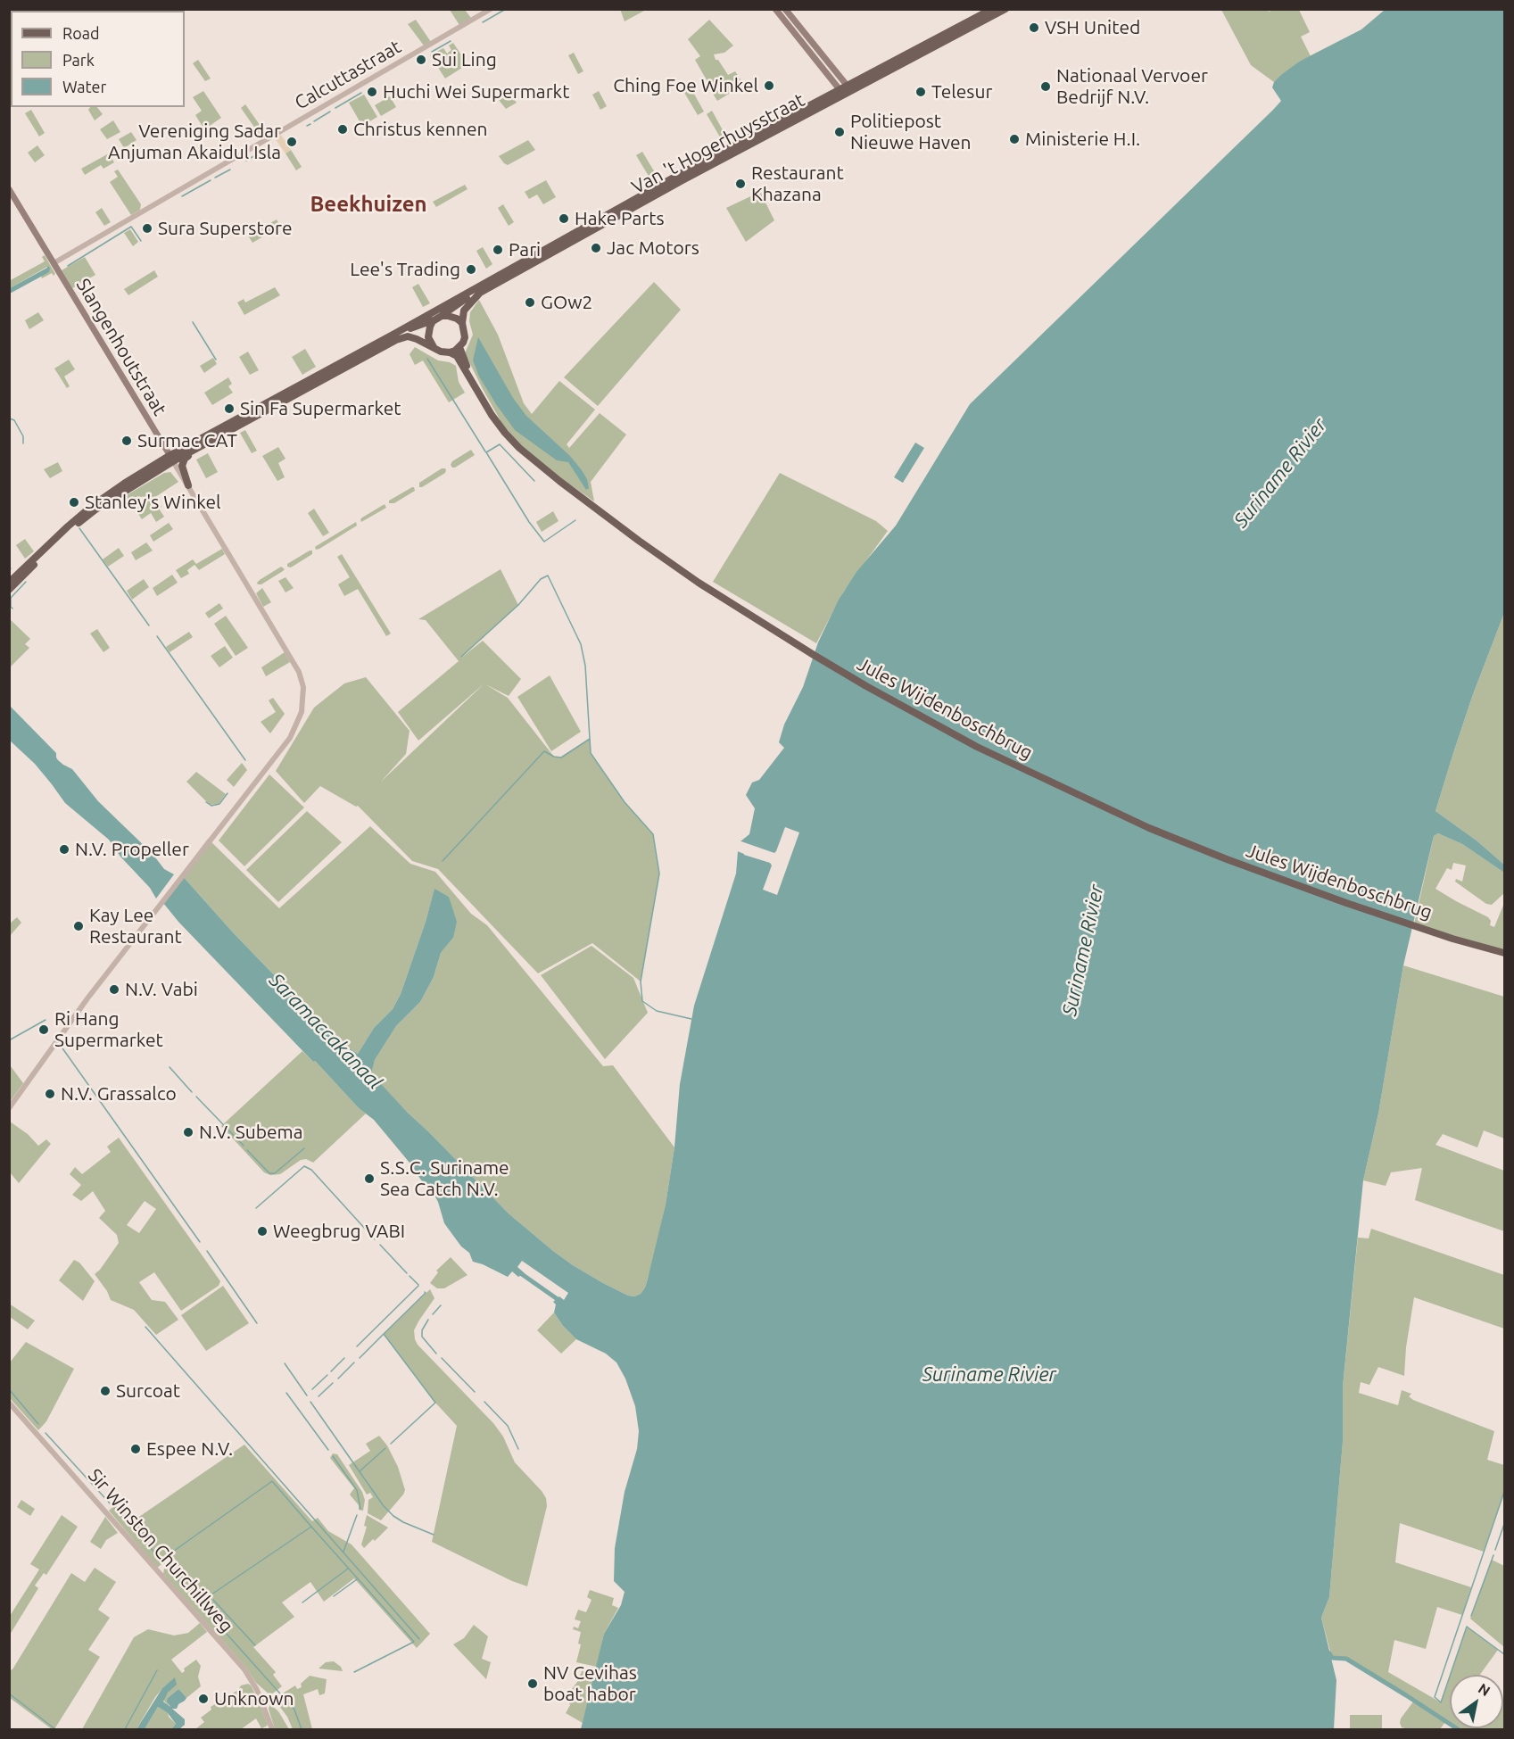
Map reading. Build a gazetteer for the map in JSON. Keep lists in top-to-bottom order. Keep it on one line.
{"streets":{"main road":["Van 't Hogerhuysstraat","Slangenhoutstraat","Jules Wijdenboschbrug"],"street":["Calcuttastraat","Sir Winston Churchillweg"]},"crossings":[["Calcuttastraat","Slangenhoutstraat"],["Van 't Hogerhuysstraat","Slangenhoutstraat"],["Van 't Hogerhuysstraat","Jules Wijdenboschbrug"]],"districts":["Beekhuizen"],"water":["Suriname Rivier","Saramaccakanaal"],"places":["VSH United","Sui Ling","Ching Foe Winkel","Nationaal Vervoer Bedrijf N.V.","Huchi Wei Supermarkt","Telesur","Christus kennen","Politiepost Nieuwe Haven","Ministerie H.I.","Vereniging Sadar Anjuman Akaidul Isla","Restaurant Khazana","Hake Parts","Sura Superstore","Jac Motors","Pari","Lee's Trading","GOw2","Sin Fa Supermarket","Surmac CAT","Stanley's Winkel","N.V. Propeller","Kay Lee Restaurant","N.V. Vabi","Ri Hang Supermarket","N.V. Grassalco","N.V. Subema","S.S.C. Suriname Sea Catch N.V.","Weegbrug VABI","Surcoat","Espee N.V.","NV Cevihas boat habor","Unknown"],"legend":["Road","Park","Water"],"north":"top right"}
